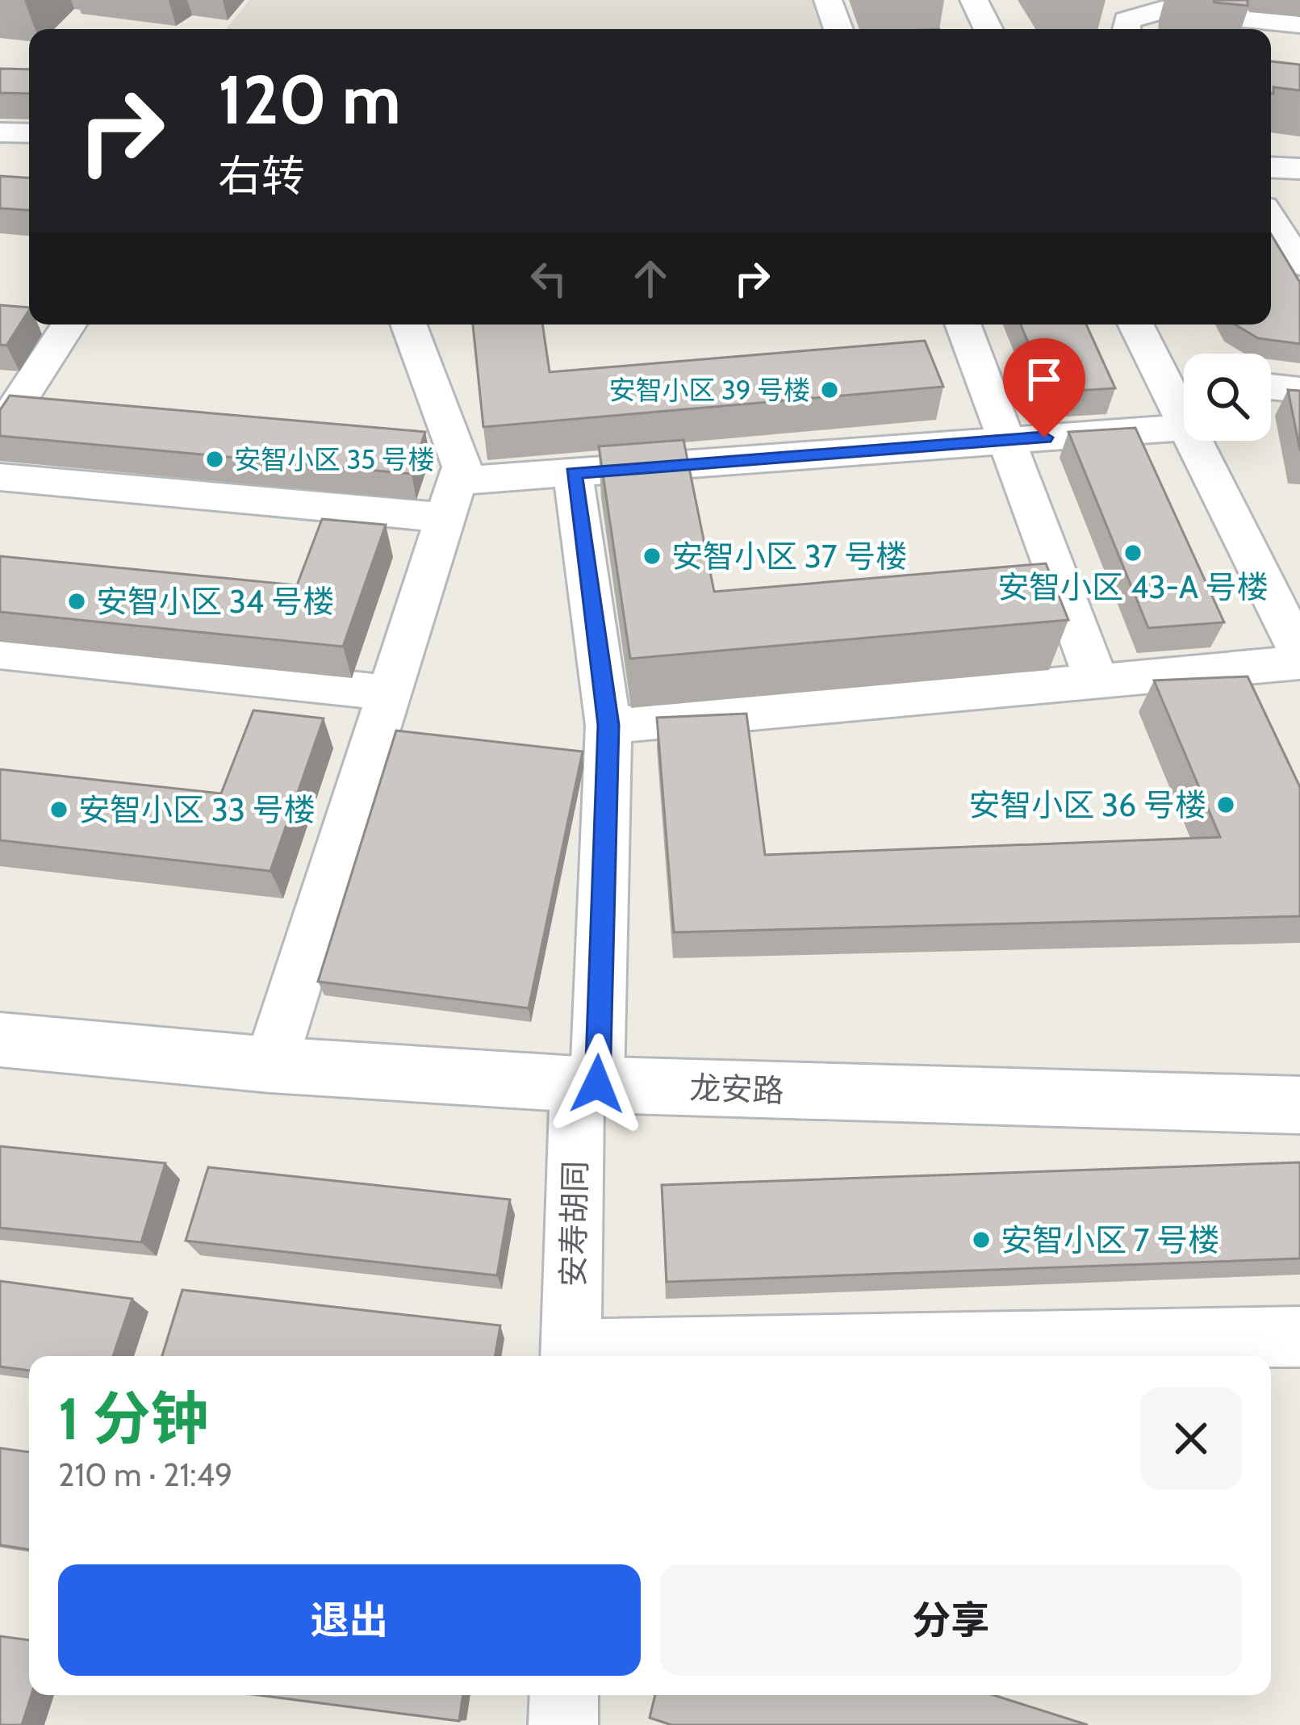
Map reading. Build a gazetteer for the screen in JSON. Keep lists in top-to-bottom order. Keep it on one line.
{"streets":{"street":["龙安路","安寿胡同"]},"crossings":[["龙安路","安寿胡同"]],"places":["安智小区 39 号楼","安智小区 35 号楼","安智小区 43-A 号楼","安智小区 37 号楼","安智小区 34 号楼","安智小区 36 号楼","安智小区 33 号楼","安智小区 7 号楼"],"page":{"turn":["120 m","右转"],"heading":["1 分钟","210 m · 21:49"],"buttons":["退出","分享"]}}
